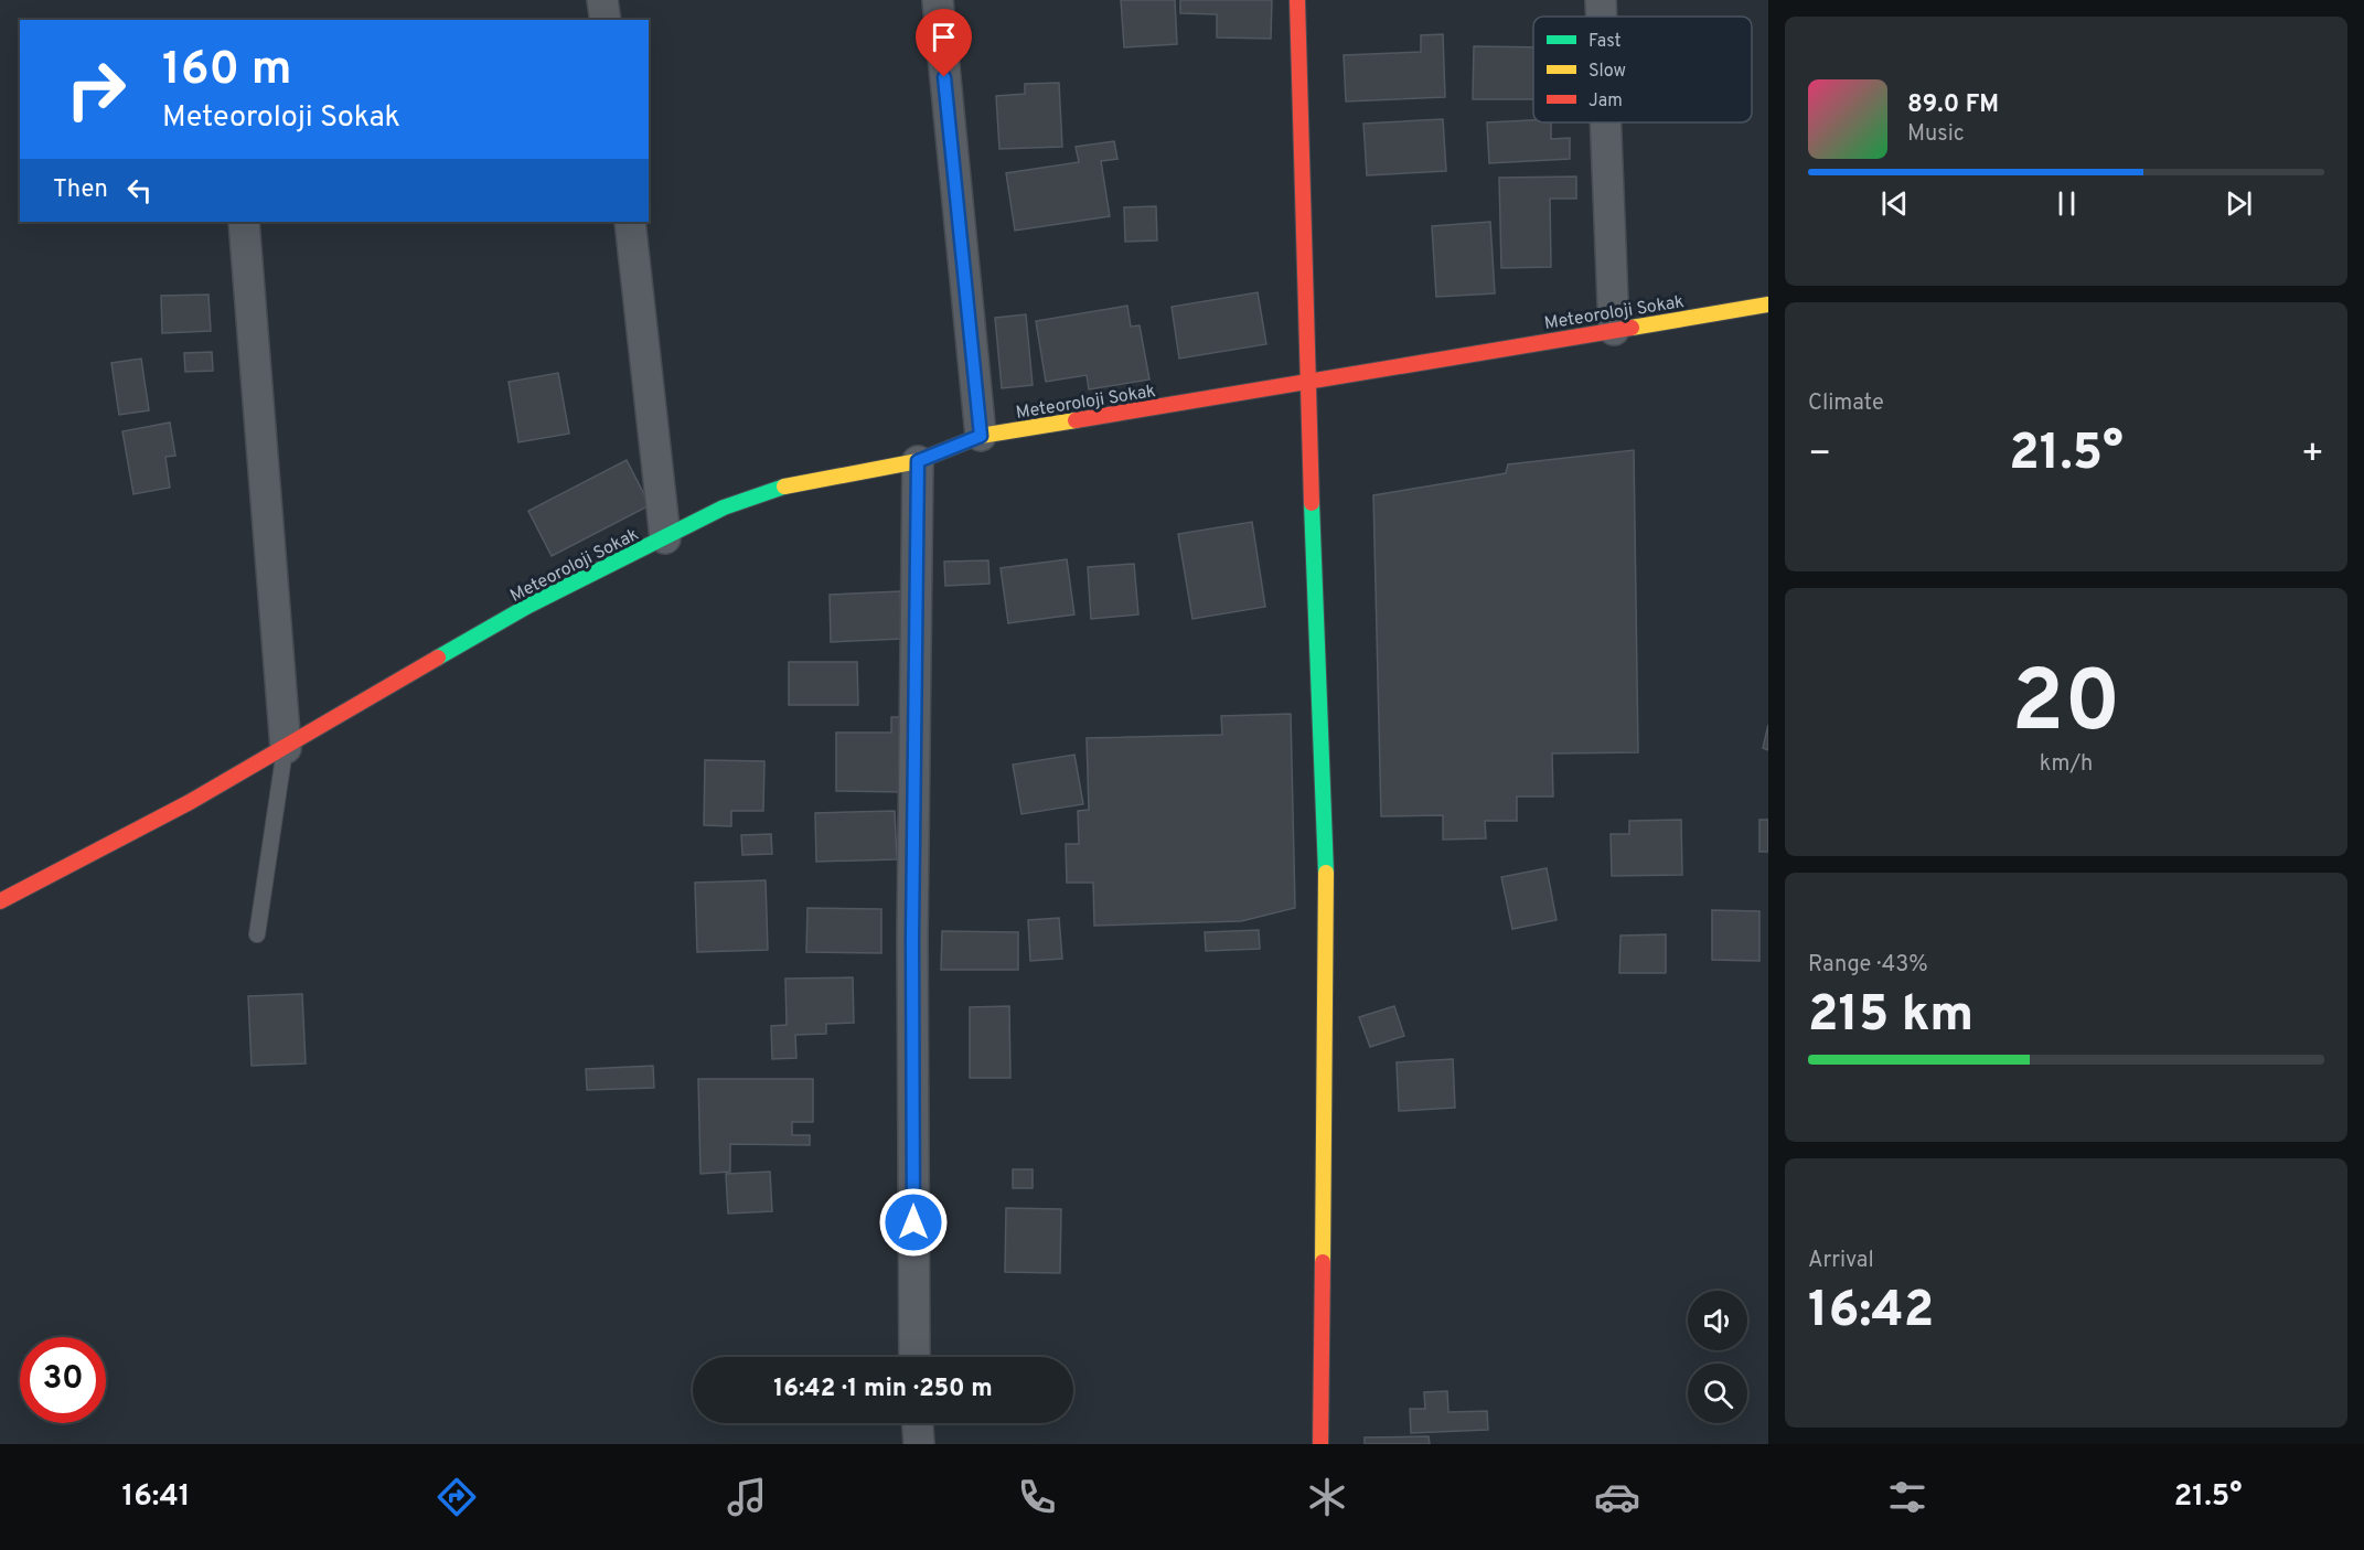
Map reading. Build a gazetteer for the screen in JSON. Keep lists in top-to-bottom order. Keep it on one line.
{"streets":{"street":["Meteoroloji Sokak"]},"legend":["Fast","Slow","Jam"],"page":{"turn":["160 m","Meteoroloji Sokak"],"song":["89.0 FM","Music"],"then":"Then","tile":["Climate",["20","km/h"],["Range · 43%","215 km"],["Arrival","16:42"]],"heat":["−","21.5°","+"],"limit":"30","trip":"16:42 · 1 min · 250 m","tabs":["16:41","21.5°"]}}
